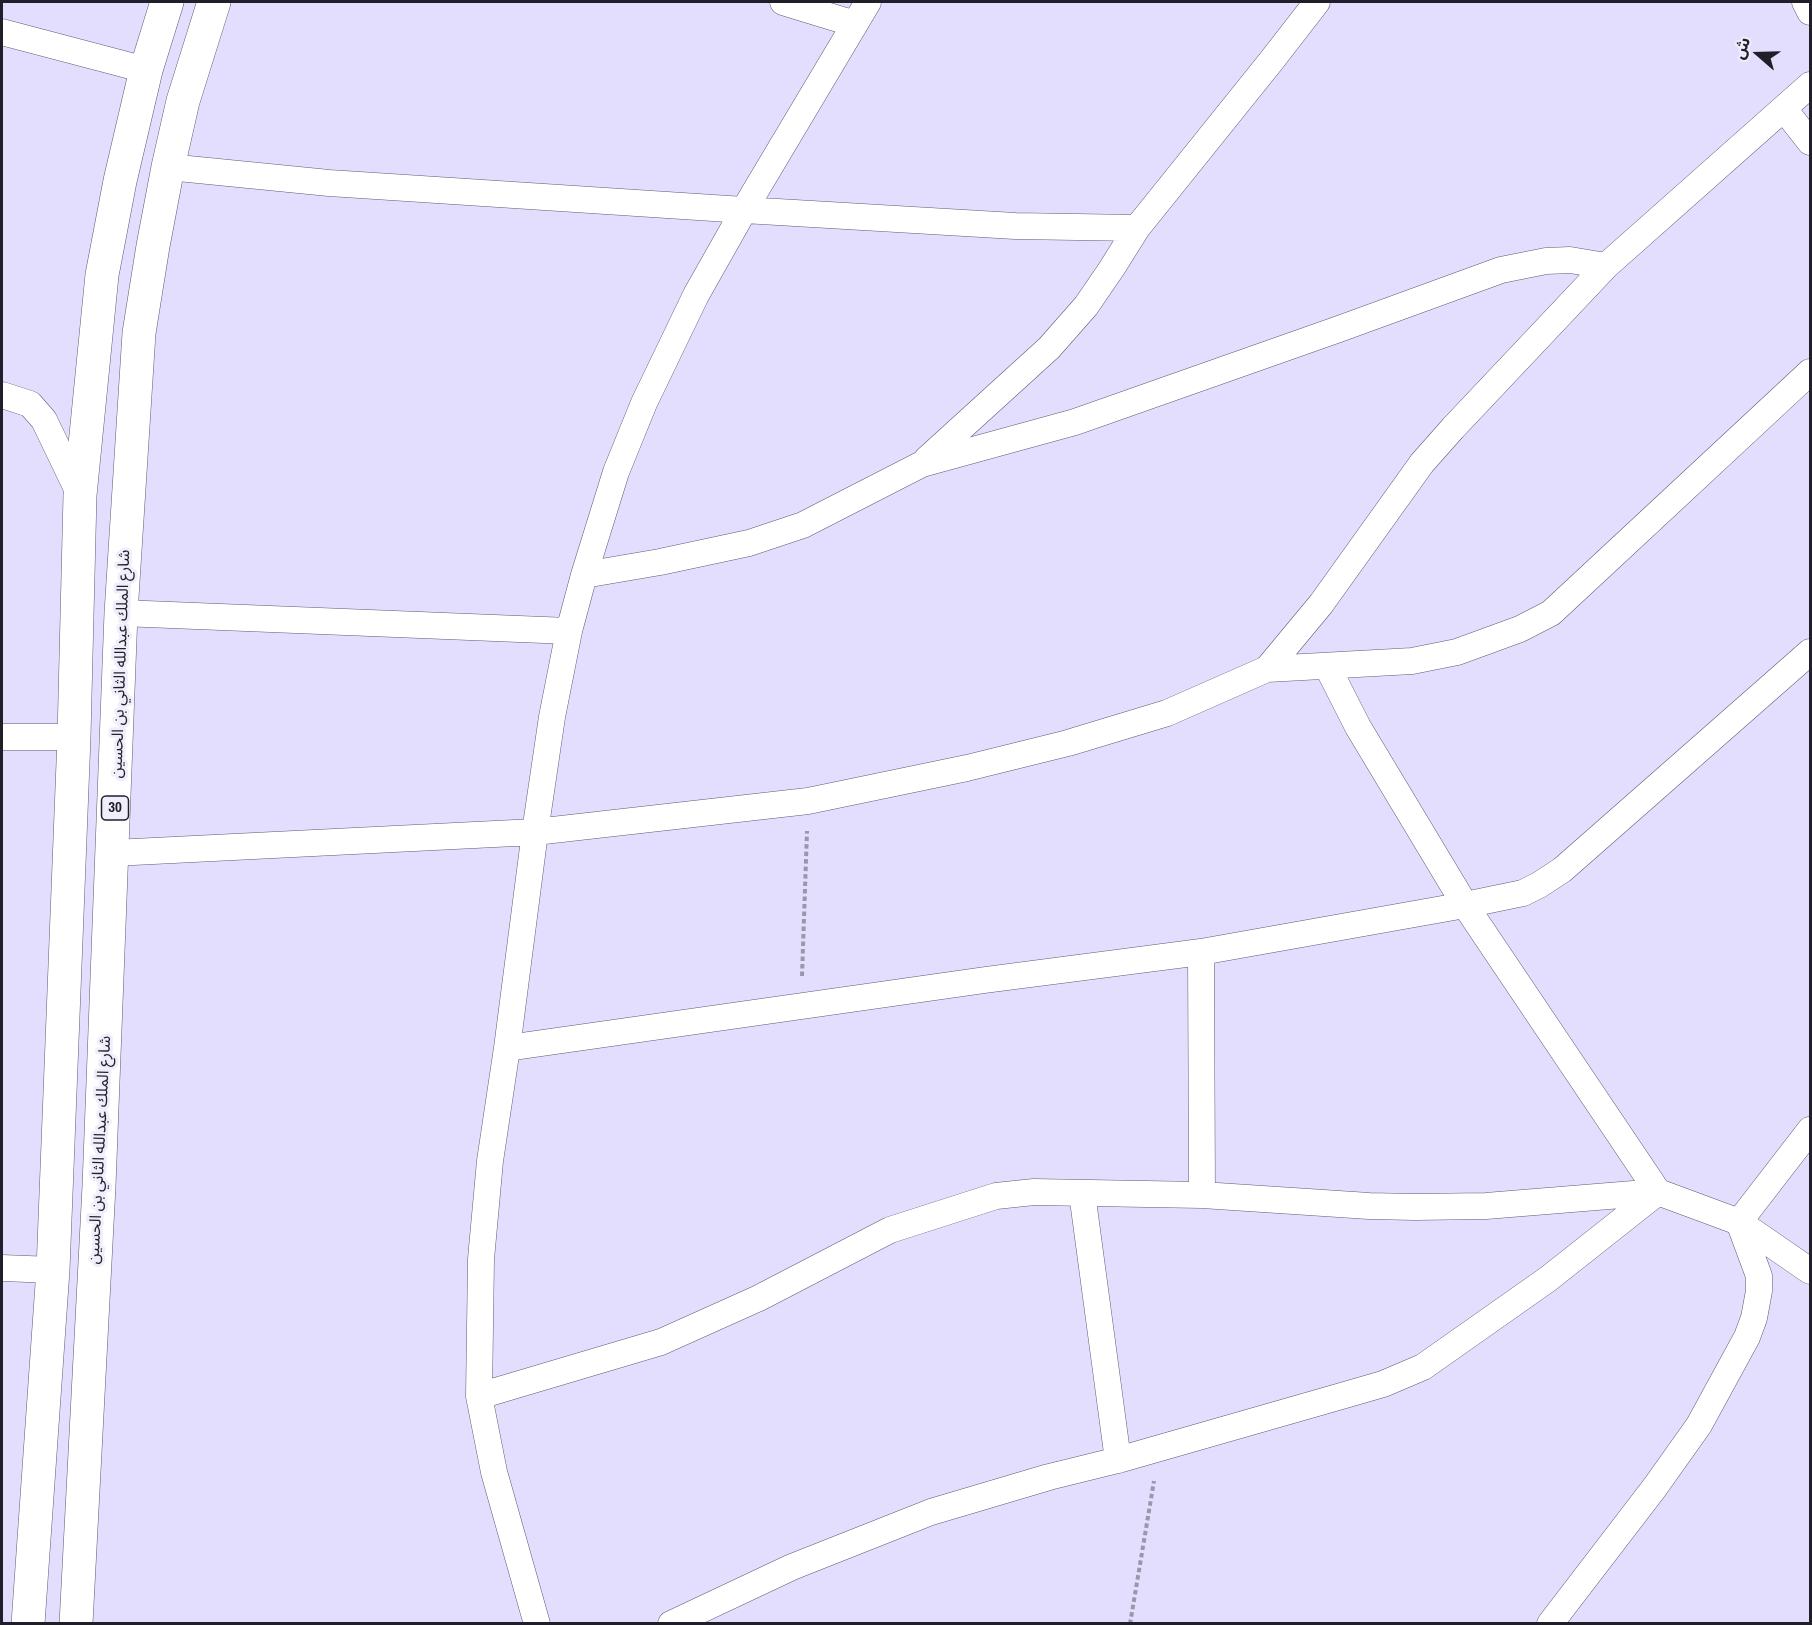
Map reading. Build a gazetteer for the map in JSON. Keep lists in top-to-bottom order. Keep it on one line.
{"streets":{"main road":["شارع الملك عبدالله الثاني بن الحسين","30"]},"north":"left"}
